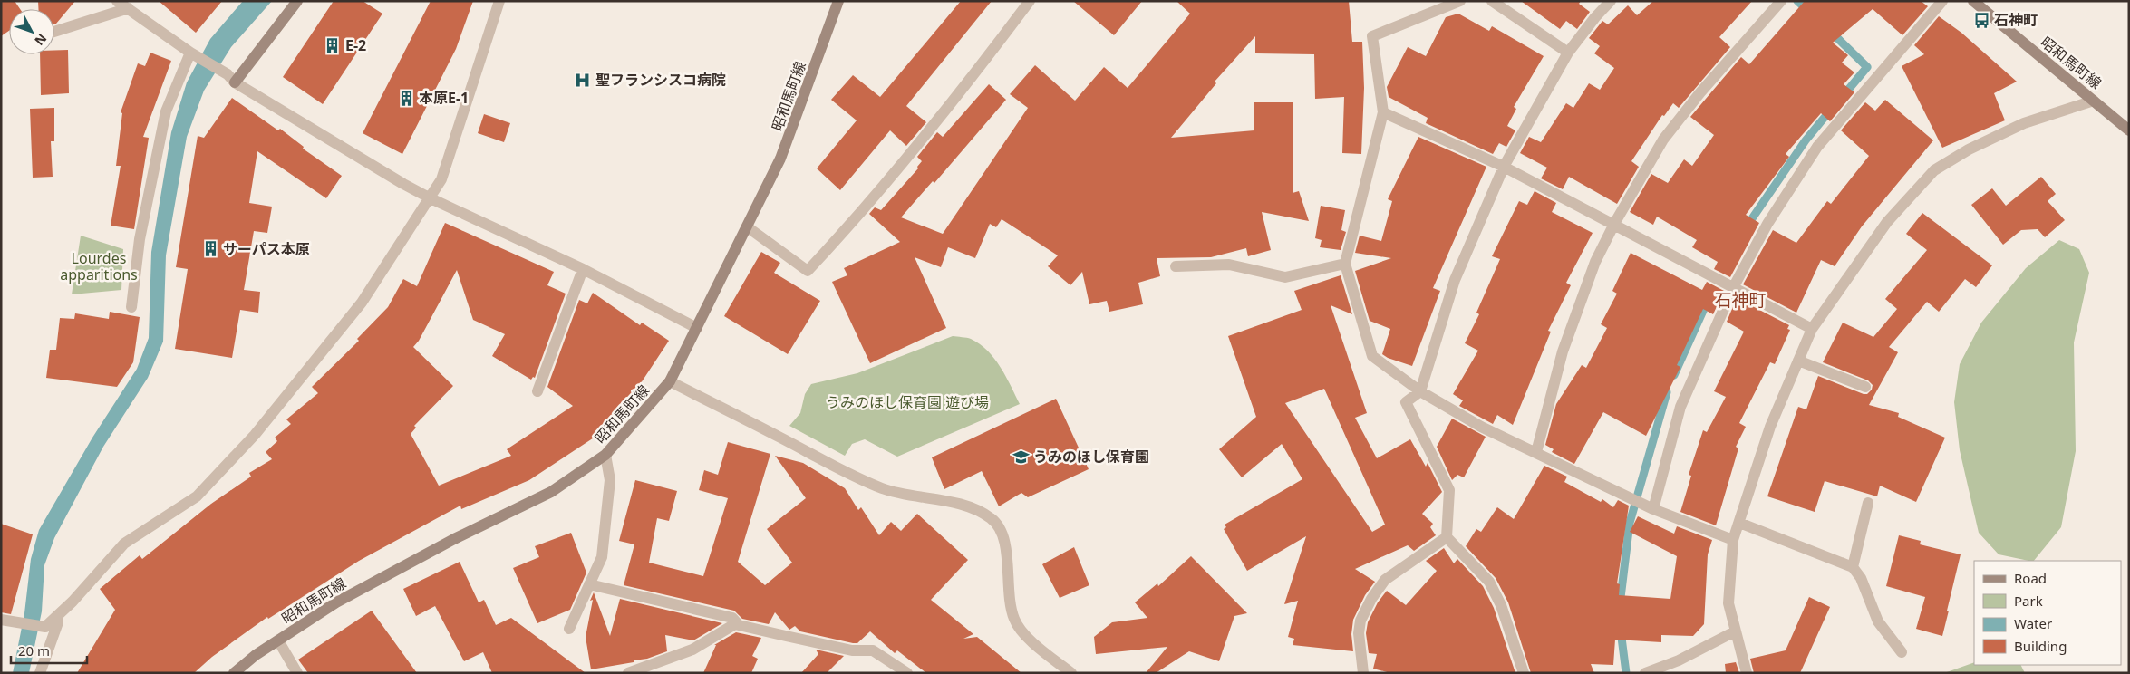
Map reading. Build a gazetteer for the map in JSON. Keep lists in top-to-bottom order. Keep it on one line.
{"streets":{"main road":["昭和馬町線"]},"districts":["石神町"],"parks":["Lourdes apparitions","うみのほし保育園 遊び場"],"places":{"bus stop":["石神町"],"building":["E-2","本原E-1","サーパス本原"],"hospital":["聖フランシスコ病院"],"school or university":["うみのほし保育園"]},"legend":["Road","Park","Water","Building"],"scale_bar":"20 m","north":"bottom right"}
